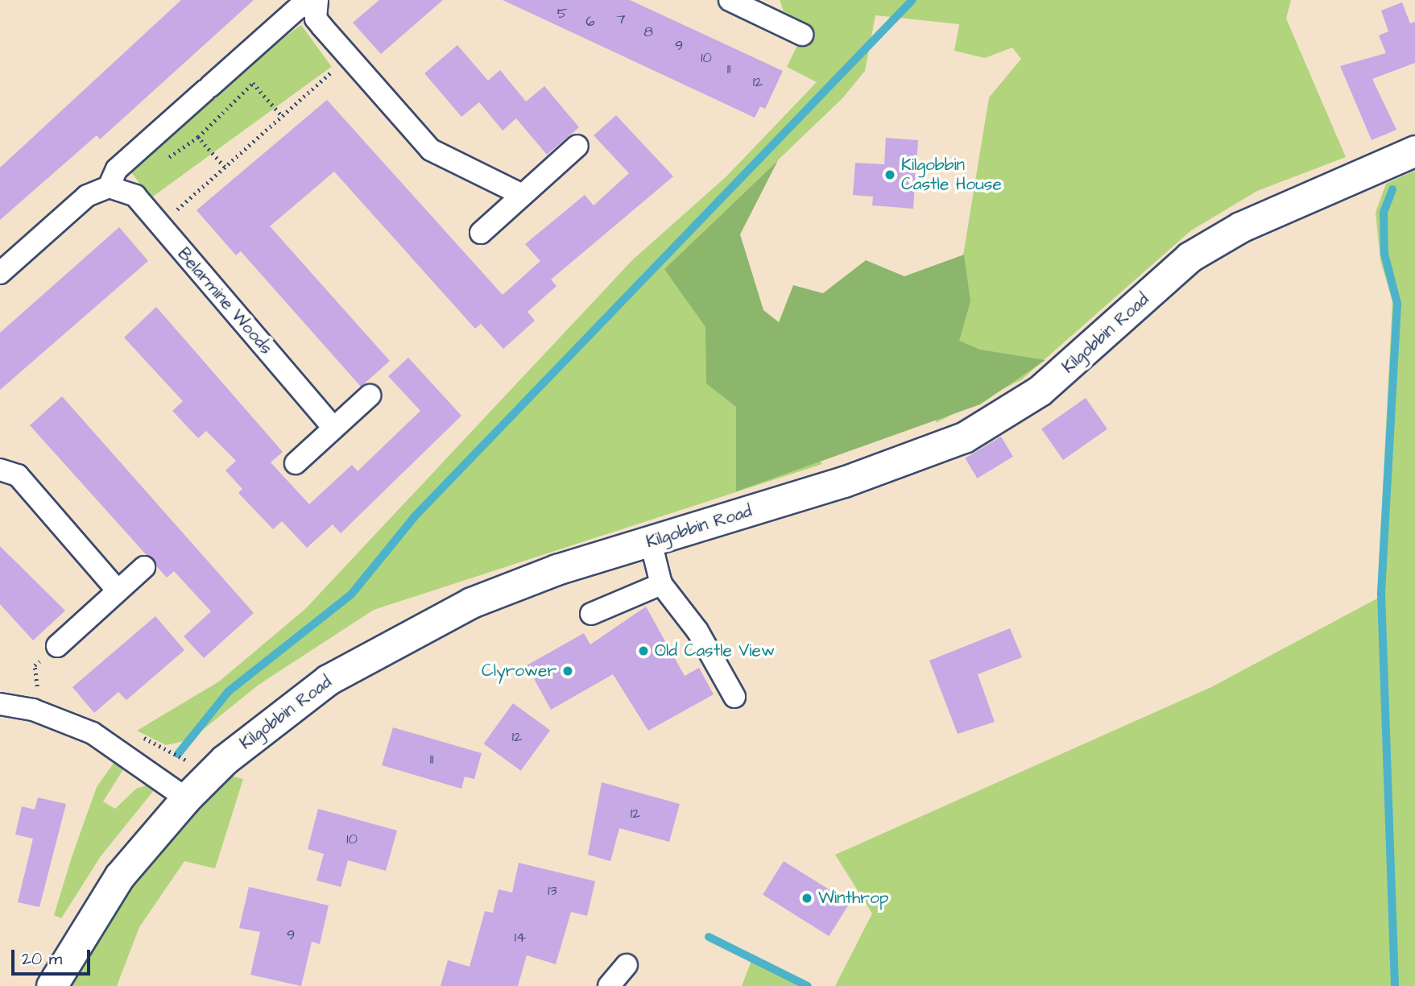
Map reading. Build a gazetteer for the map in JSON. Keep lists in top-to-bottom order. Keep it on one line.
{"streets":{"street":["Belarmine Woods","Kilgobbin Road"]},"places":["Kilgobbin Castle House","Old Castle View","Clyrower","Winthrop"],"house_numbers":["5","7","6","8","9","10","11","12","12","11","12","10","13","9","14"],"scale_bar":"20 m"}
